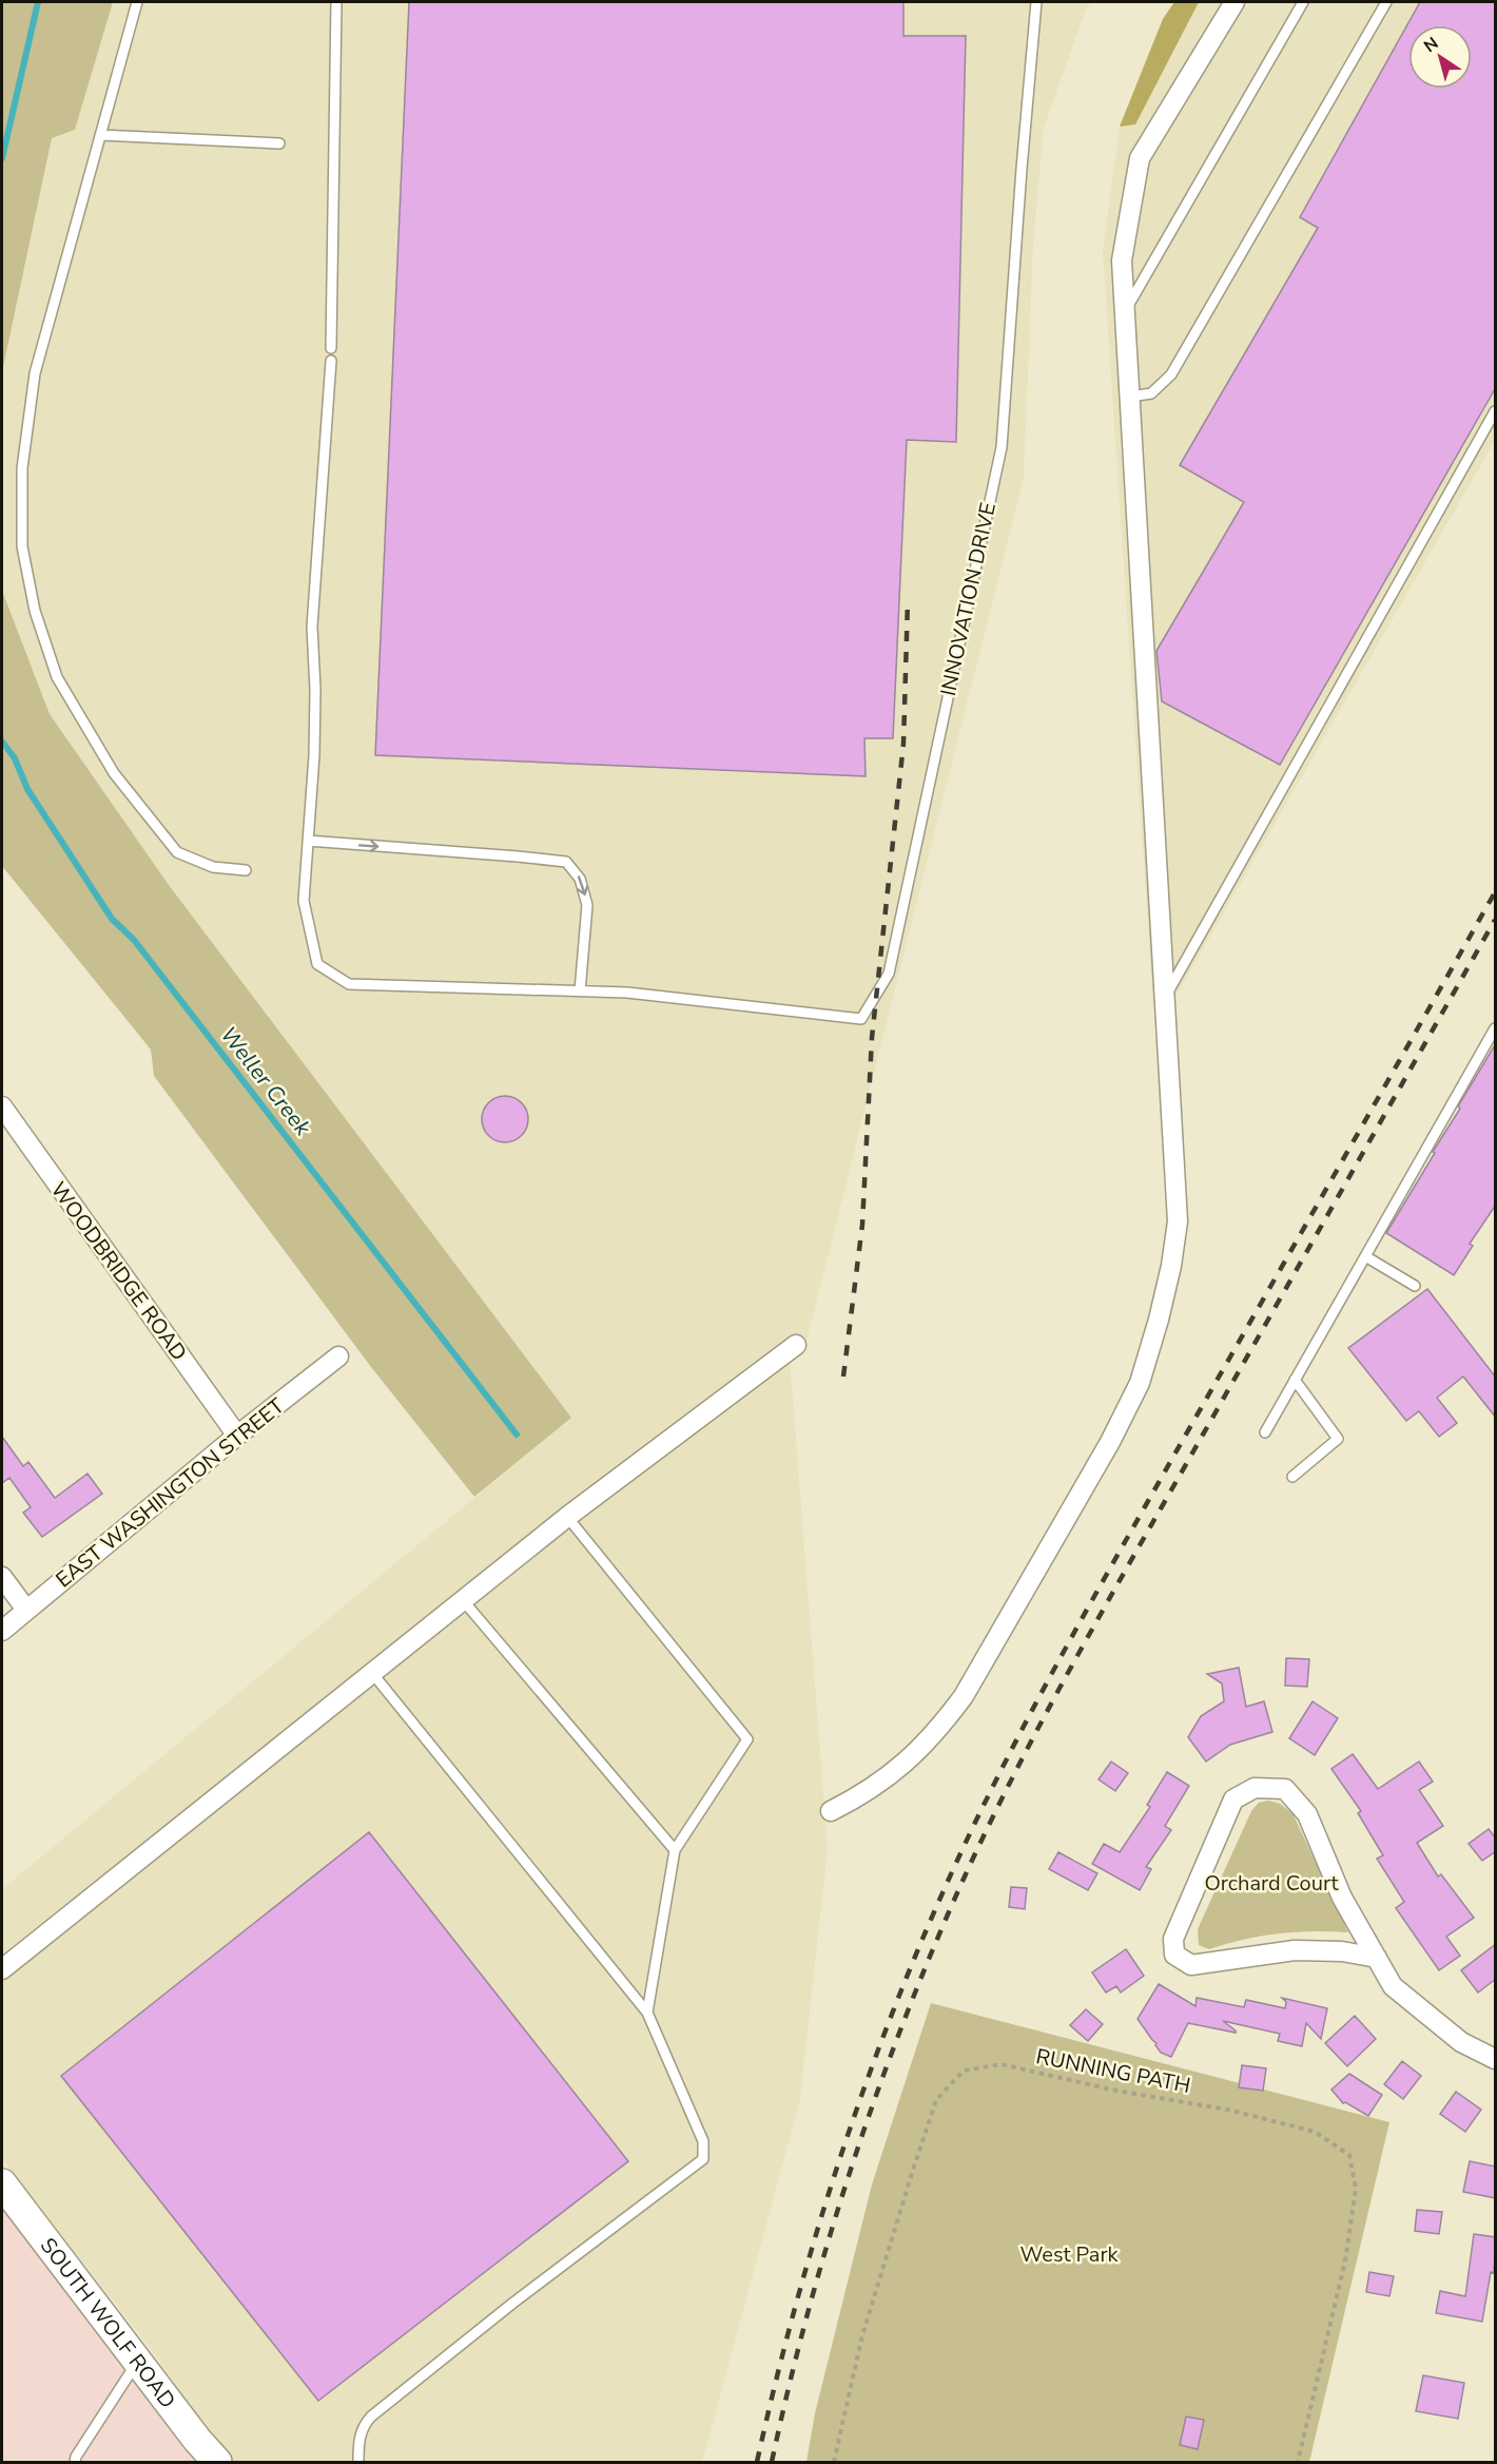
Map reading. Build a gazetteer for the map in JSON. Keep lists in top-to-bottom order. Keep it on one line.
{"streets":{"main road":["SOUTH WOLF ROAD"],"street":["WOODBRIDGE ROAD","EAST WASHINGTON STREET"],"lane":["INNOVATION DRIVE"],"path":["RUNNING PATH"]},"crossings":[["WOODBRIDGE ROAD","EAST WASHINGTON STREET"]],"water":["Weller Creek"],"parks":["Orchard Court","West Park"],"north":"top left"}
